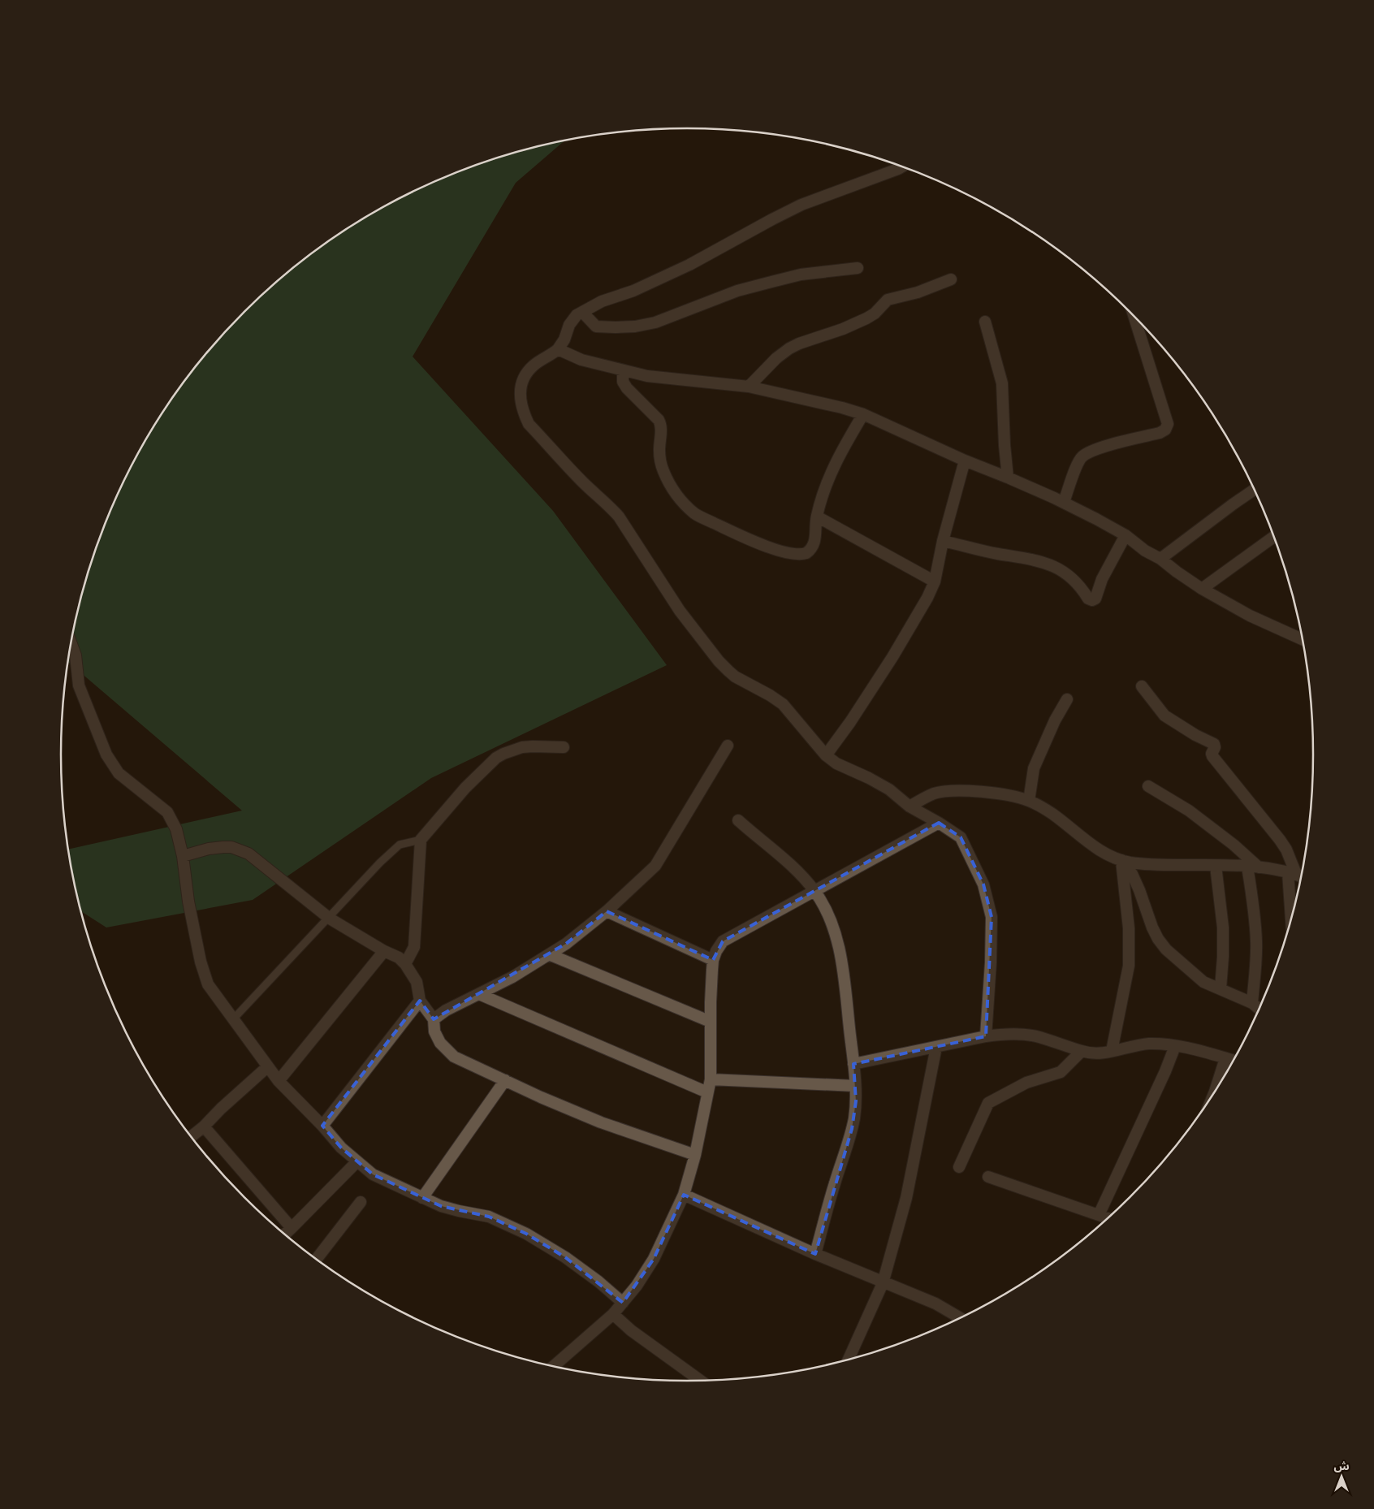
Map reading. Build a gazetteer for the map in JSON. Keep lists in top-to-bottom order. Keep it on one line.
{"north":"top"}
